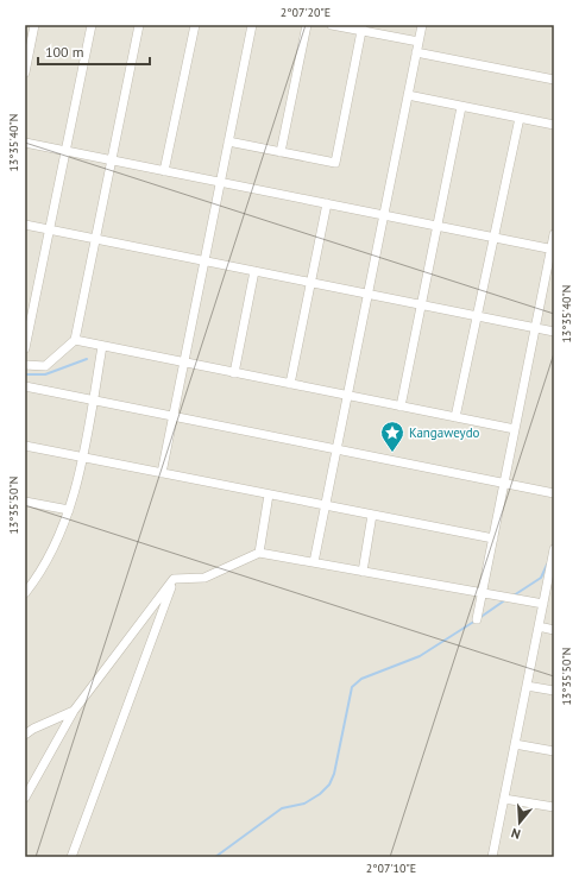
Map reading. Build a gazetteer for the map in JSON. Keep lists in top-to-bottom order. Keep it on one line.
{"places":{"place":["Kangaweydo"]},"scale_bar":"100 m","north":"bottom","coordinates":["2°07'20\"E","13°35'40\"N","13°35'50\"N","2°07'10\"E"]}
